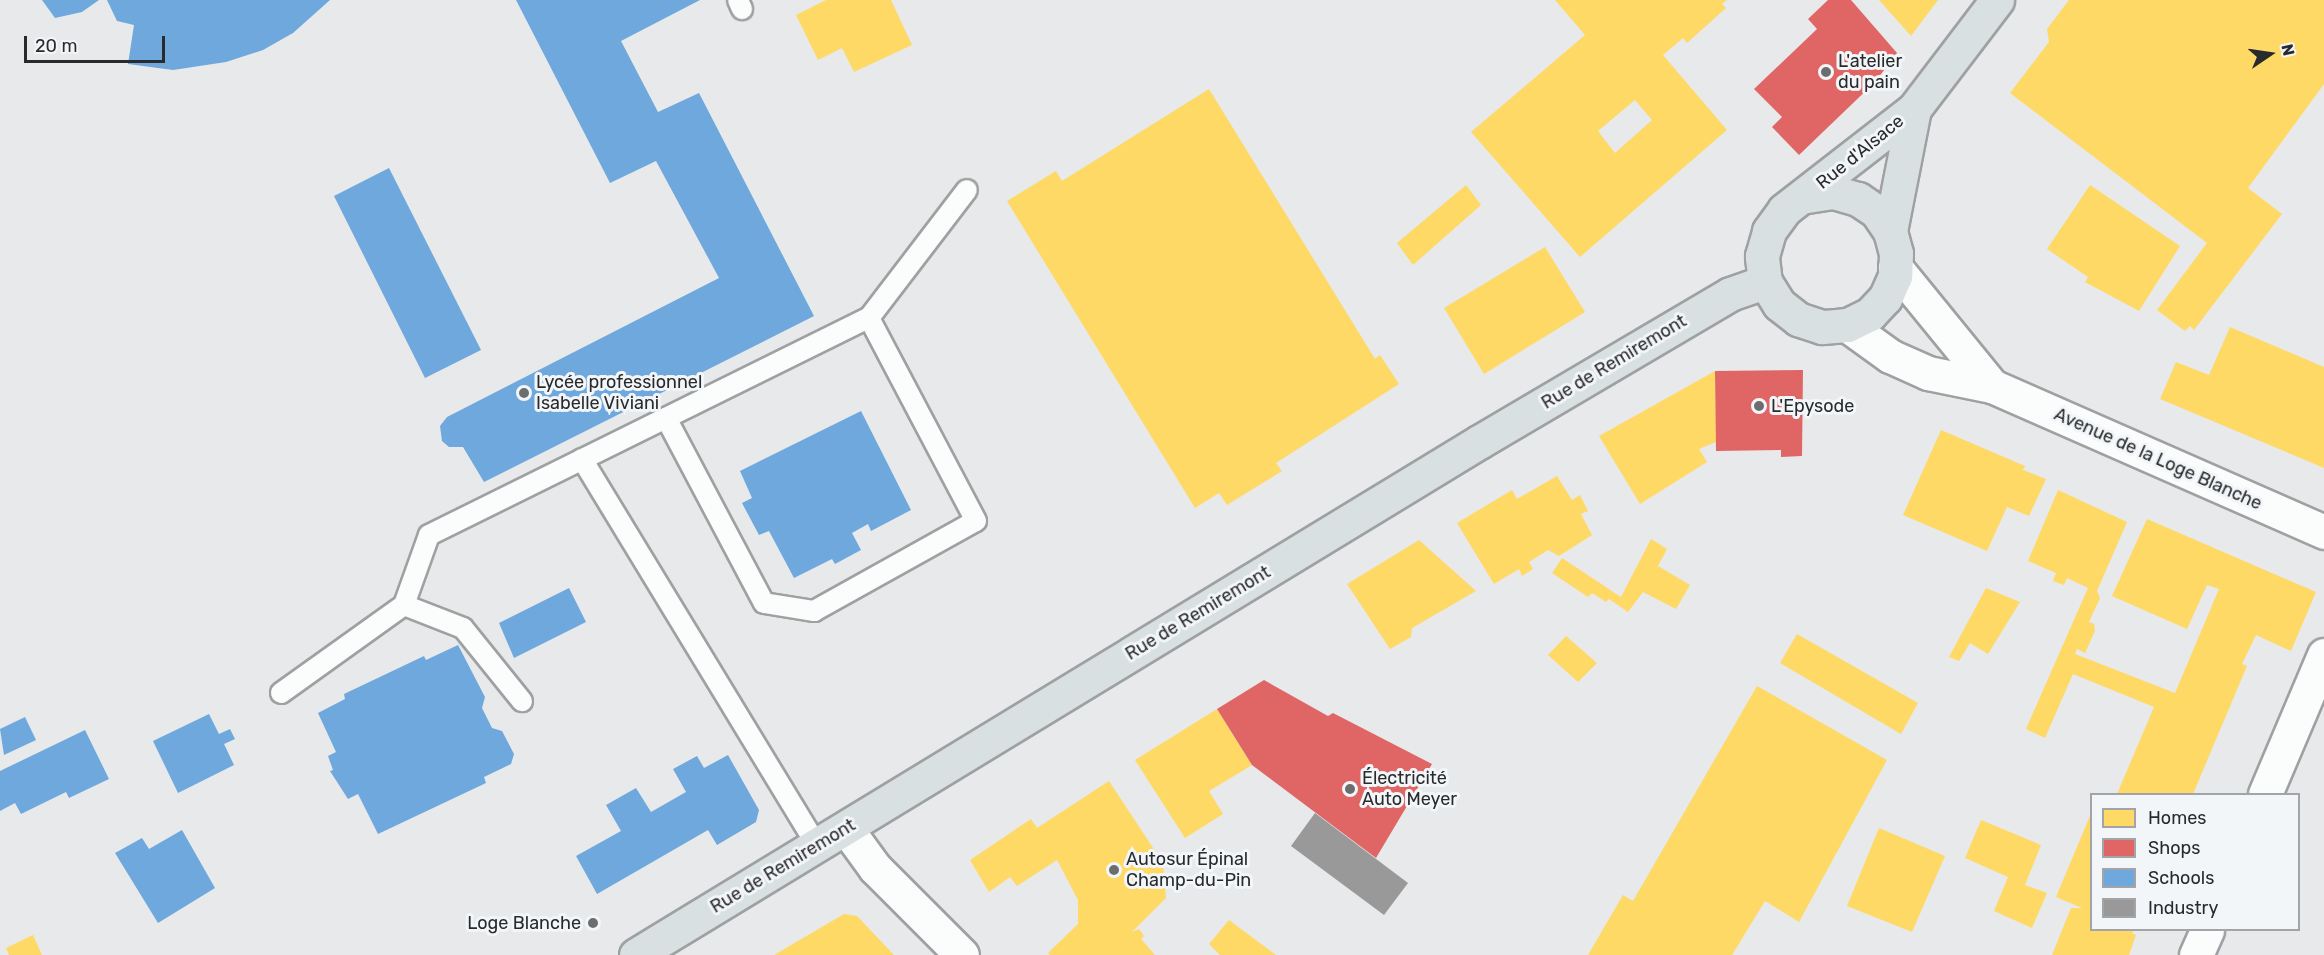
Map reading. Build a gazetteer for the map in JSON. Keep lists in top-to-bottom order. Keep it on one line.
{"streets":{"main road":["Rue d'Alsace","Rue de Remiremont"],"street":["Avenue de la Loge Blanche"]},"crossings":[["Rue d'Alsace","Rue de Remiremont"],["Rue d'Alsace","Avenue de la Loge Blanche"],["Rue de Remiremont","Avenue de la Loge Blanche"]],"places":["L'atelier du pain","Lycée professionnel Isabelle Viviani","L'Epysode","Électricité Auto Meyer","Autosur Épinal Champ-du-Pin","Loge Blanche"],"legend":["Homes","Shops","Schools","Industry"],"scale_bar":"20 m","north":"right"}
